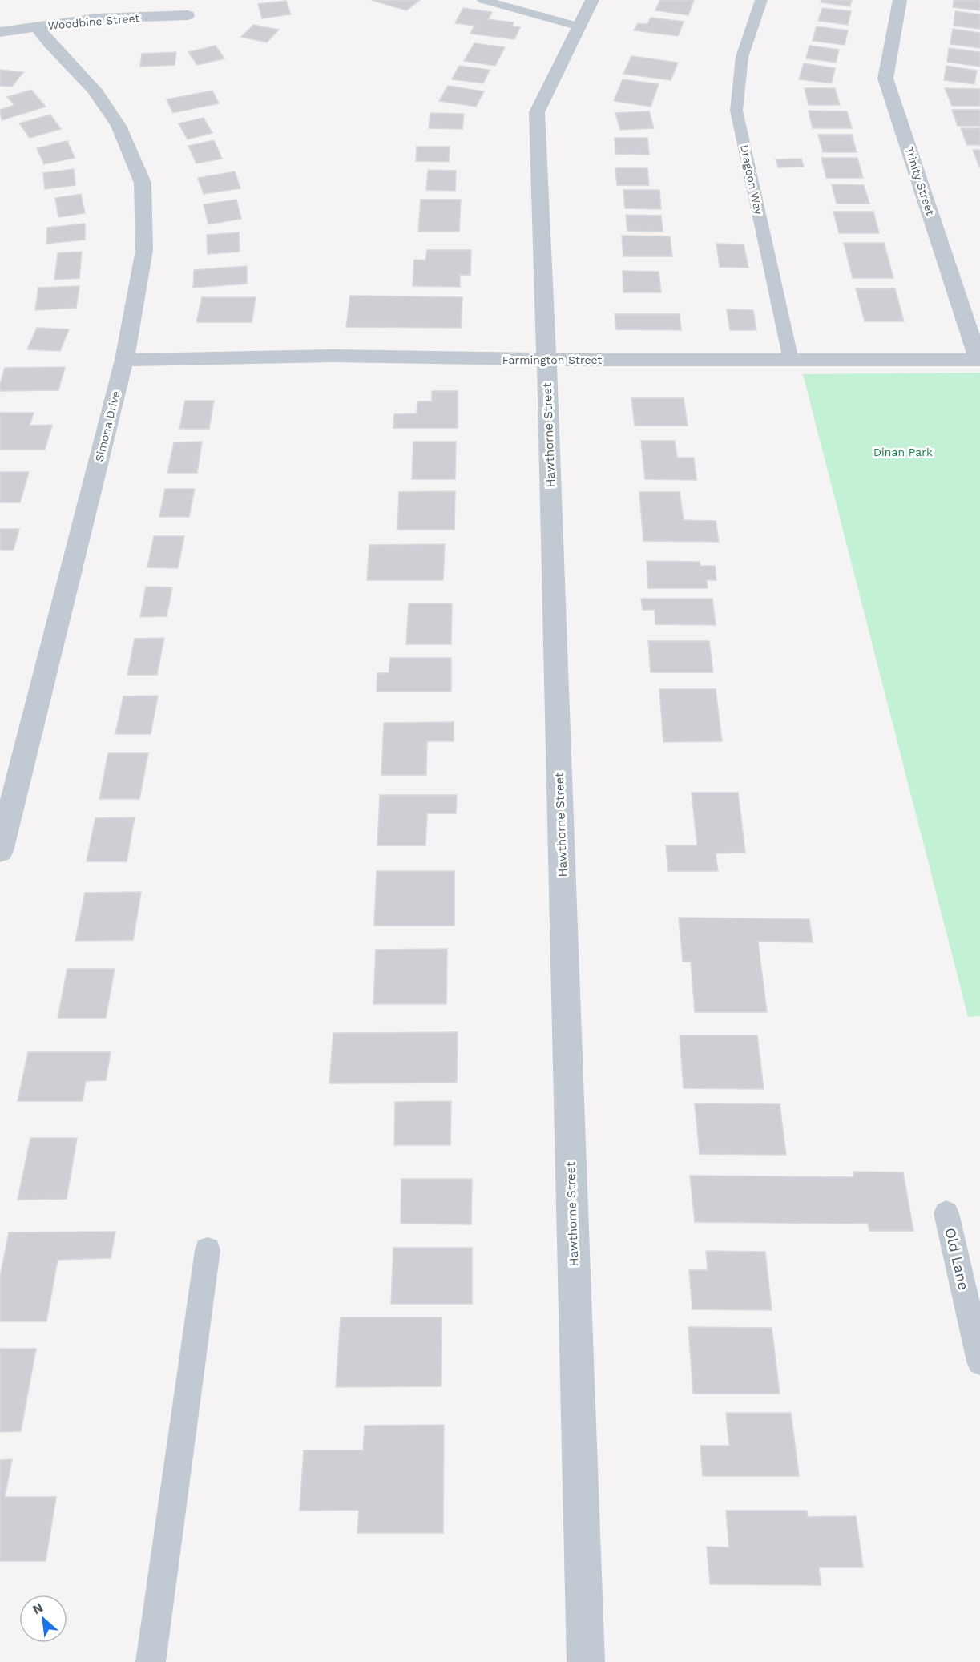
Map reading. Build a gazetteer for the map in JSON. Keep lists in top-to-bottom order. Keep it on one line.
{"streets":{"street":["Woodbine Street","Trinity Street","Farmington Street","Simona Drive","Hawthorne Street"],"lane":["Dragoon Way","Old Lane"]},"crossings":[["Woodbine Street","Simona Drive"],["Dragoon Way","Farmington Street"],["Trinity Street","Farmington Street"],["Farmington Street","Simona Drive"],["Farmington Street","Hawthorne Street"]],"parks":["Dinan Park"],"north":"top left"}
